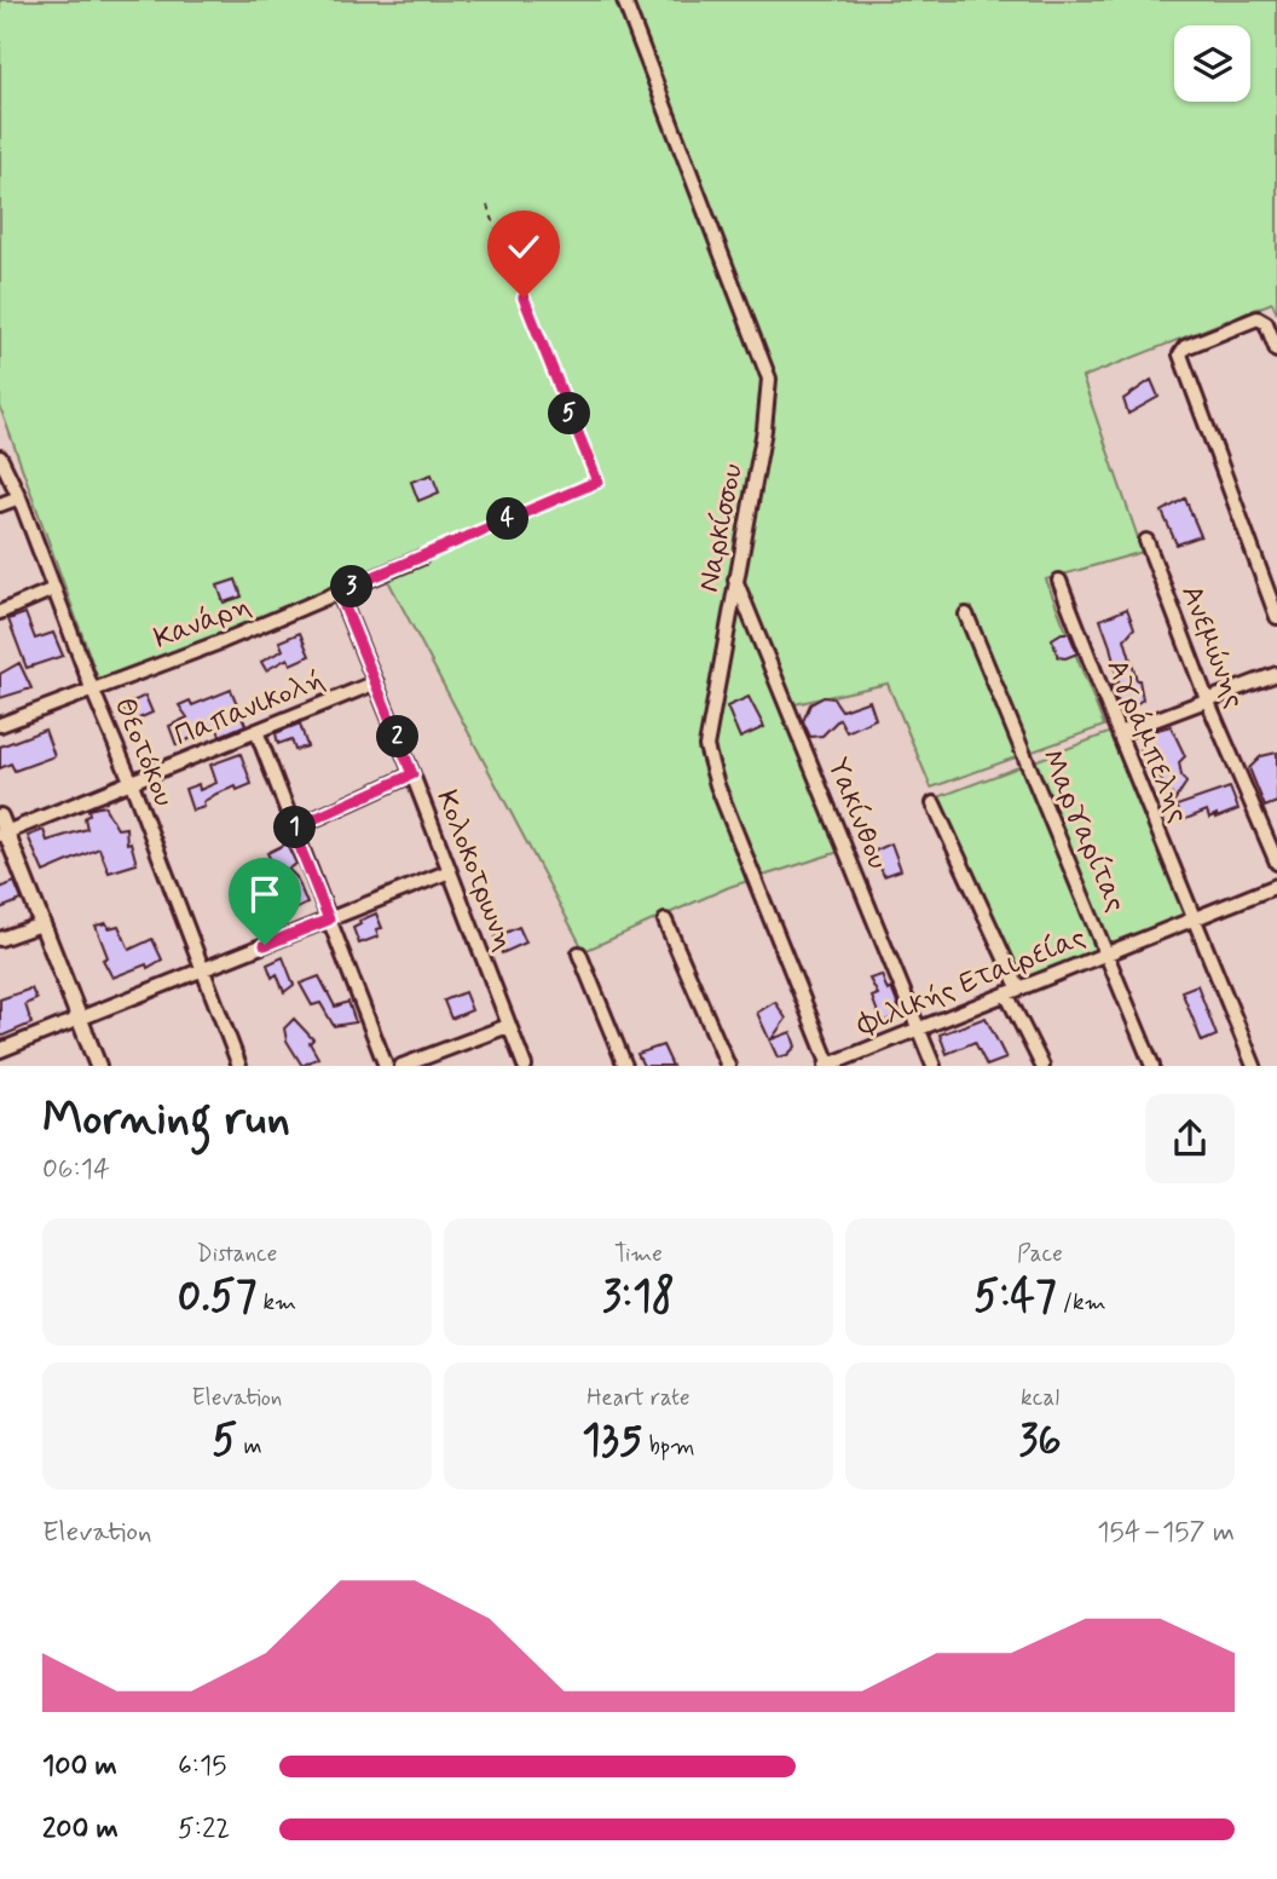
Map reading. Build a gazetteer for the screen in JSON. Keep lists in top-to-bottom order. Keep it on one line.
{"streets":{"street":["Ναρκίσσου","Κανάρη","Ανεμώνης","Παπανικολή","Αγράμπελης","Θεοτόκου","Υακίνθου","Μαργαρίτας","Κολοκοτρωνη","Φιλικής Εταιρείας"]},"crossings":[["Ναρκίσσου","Υακίνθου"],["Ναρκίσσου","Φιλικής Εταιρείας"],["Κανάρη","Θεοτόκου"],["Κανάρη","Κολοκοτρωνη"],["Παπανικολή","Θεοτόκου"],["Παπανικολή","Κολοκοτρωνη"],["Αγράμπελης","Φιλικής Εταιρείας"],["Υακίνθου","Φιλικής Εταιρείας"],["Μαργαρίτας","Φιλικής Εταιρείας"]],"page":{"pins":["5","4","3","2","1"],"heading":["Morning run","06:14"],"stats":[["Distance","0.57 km"],["Time","3:18"],["Pace","5:47 /km"],["Elevation","5 m"],["Heart rate","135 bpm"],["kcal","36"]],"chart":["Elevation","154–157 m"],"list":[{"name":"100 m","note":"6:15"},{"name":"200 m","note":"5:22"}]}}
